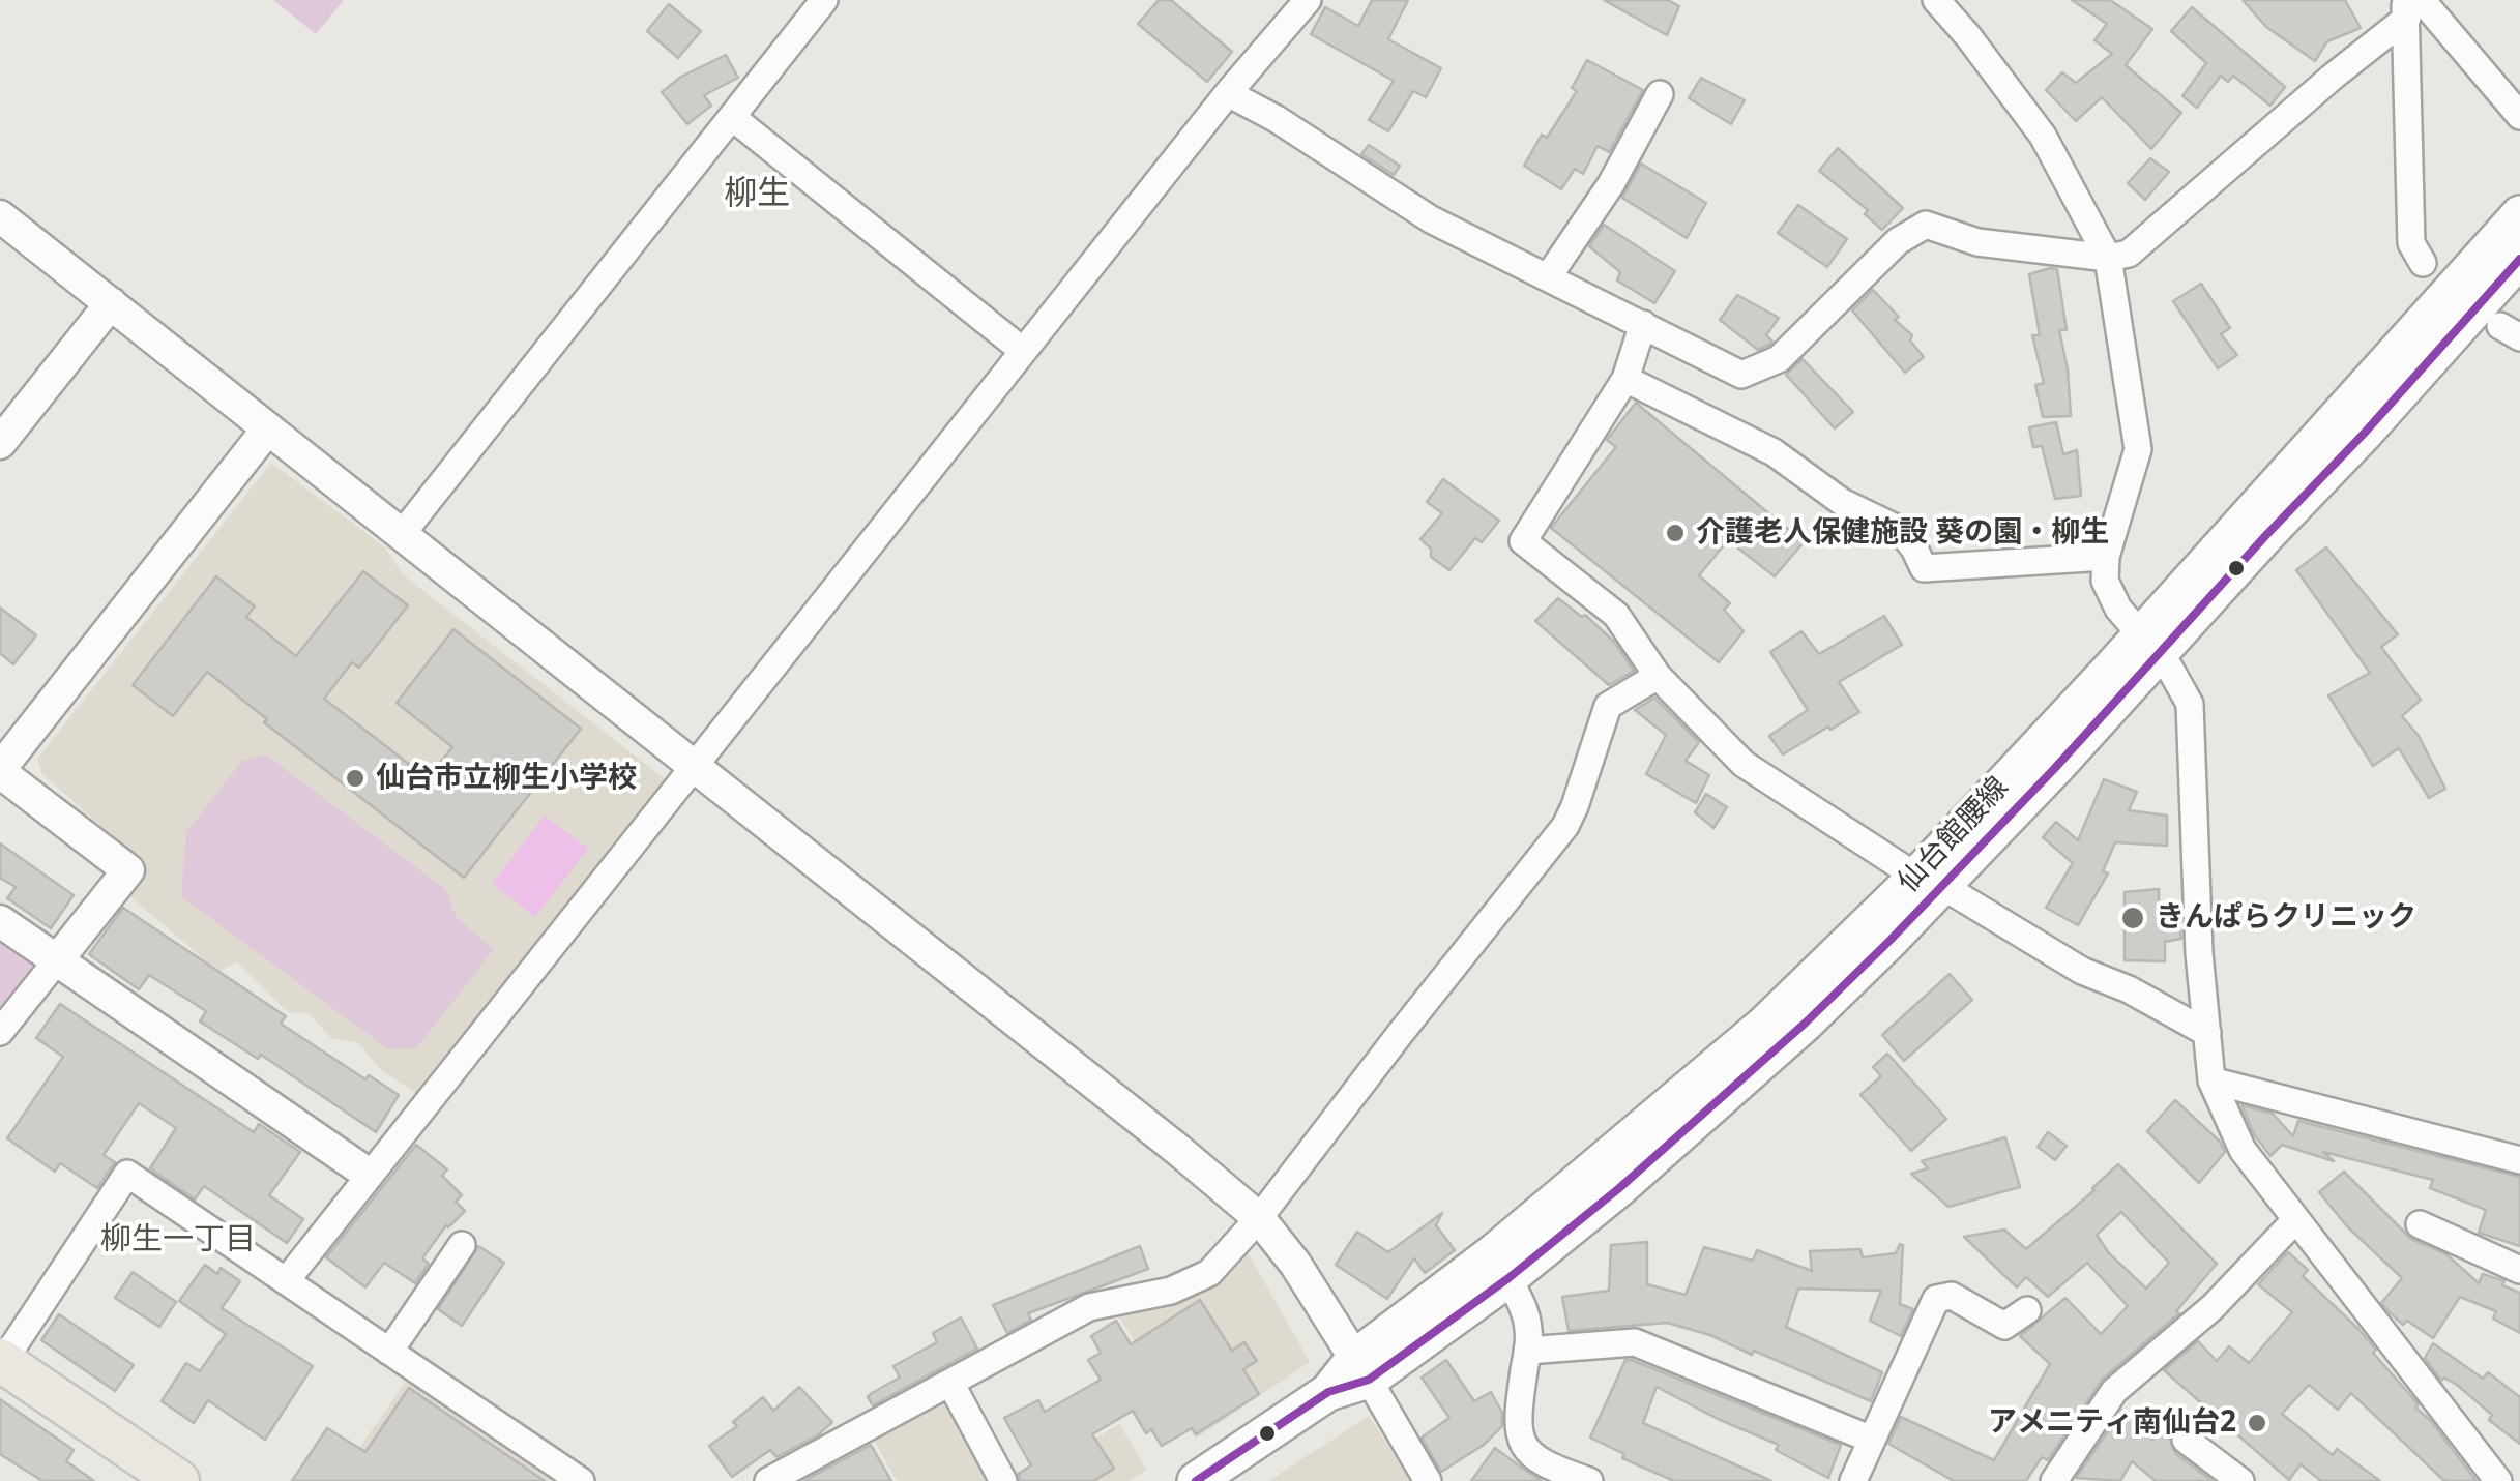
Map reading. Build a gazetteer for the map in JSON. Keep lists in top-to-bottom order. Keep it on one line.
{"streets":{"main road":["仙台館腰線"]},"districts":["柳生","柳生一丁目"],"places":["介護老人保健施設 葵の園・柳生","仙台市立柳生小学校","きんぱらクリニック","アメニティ南仙台2"]}
